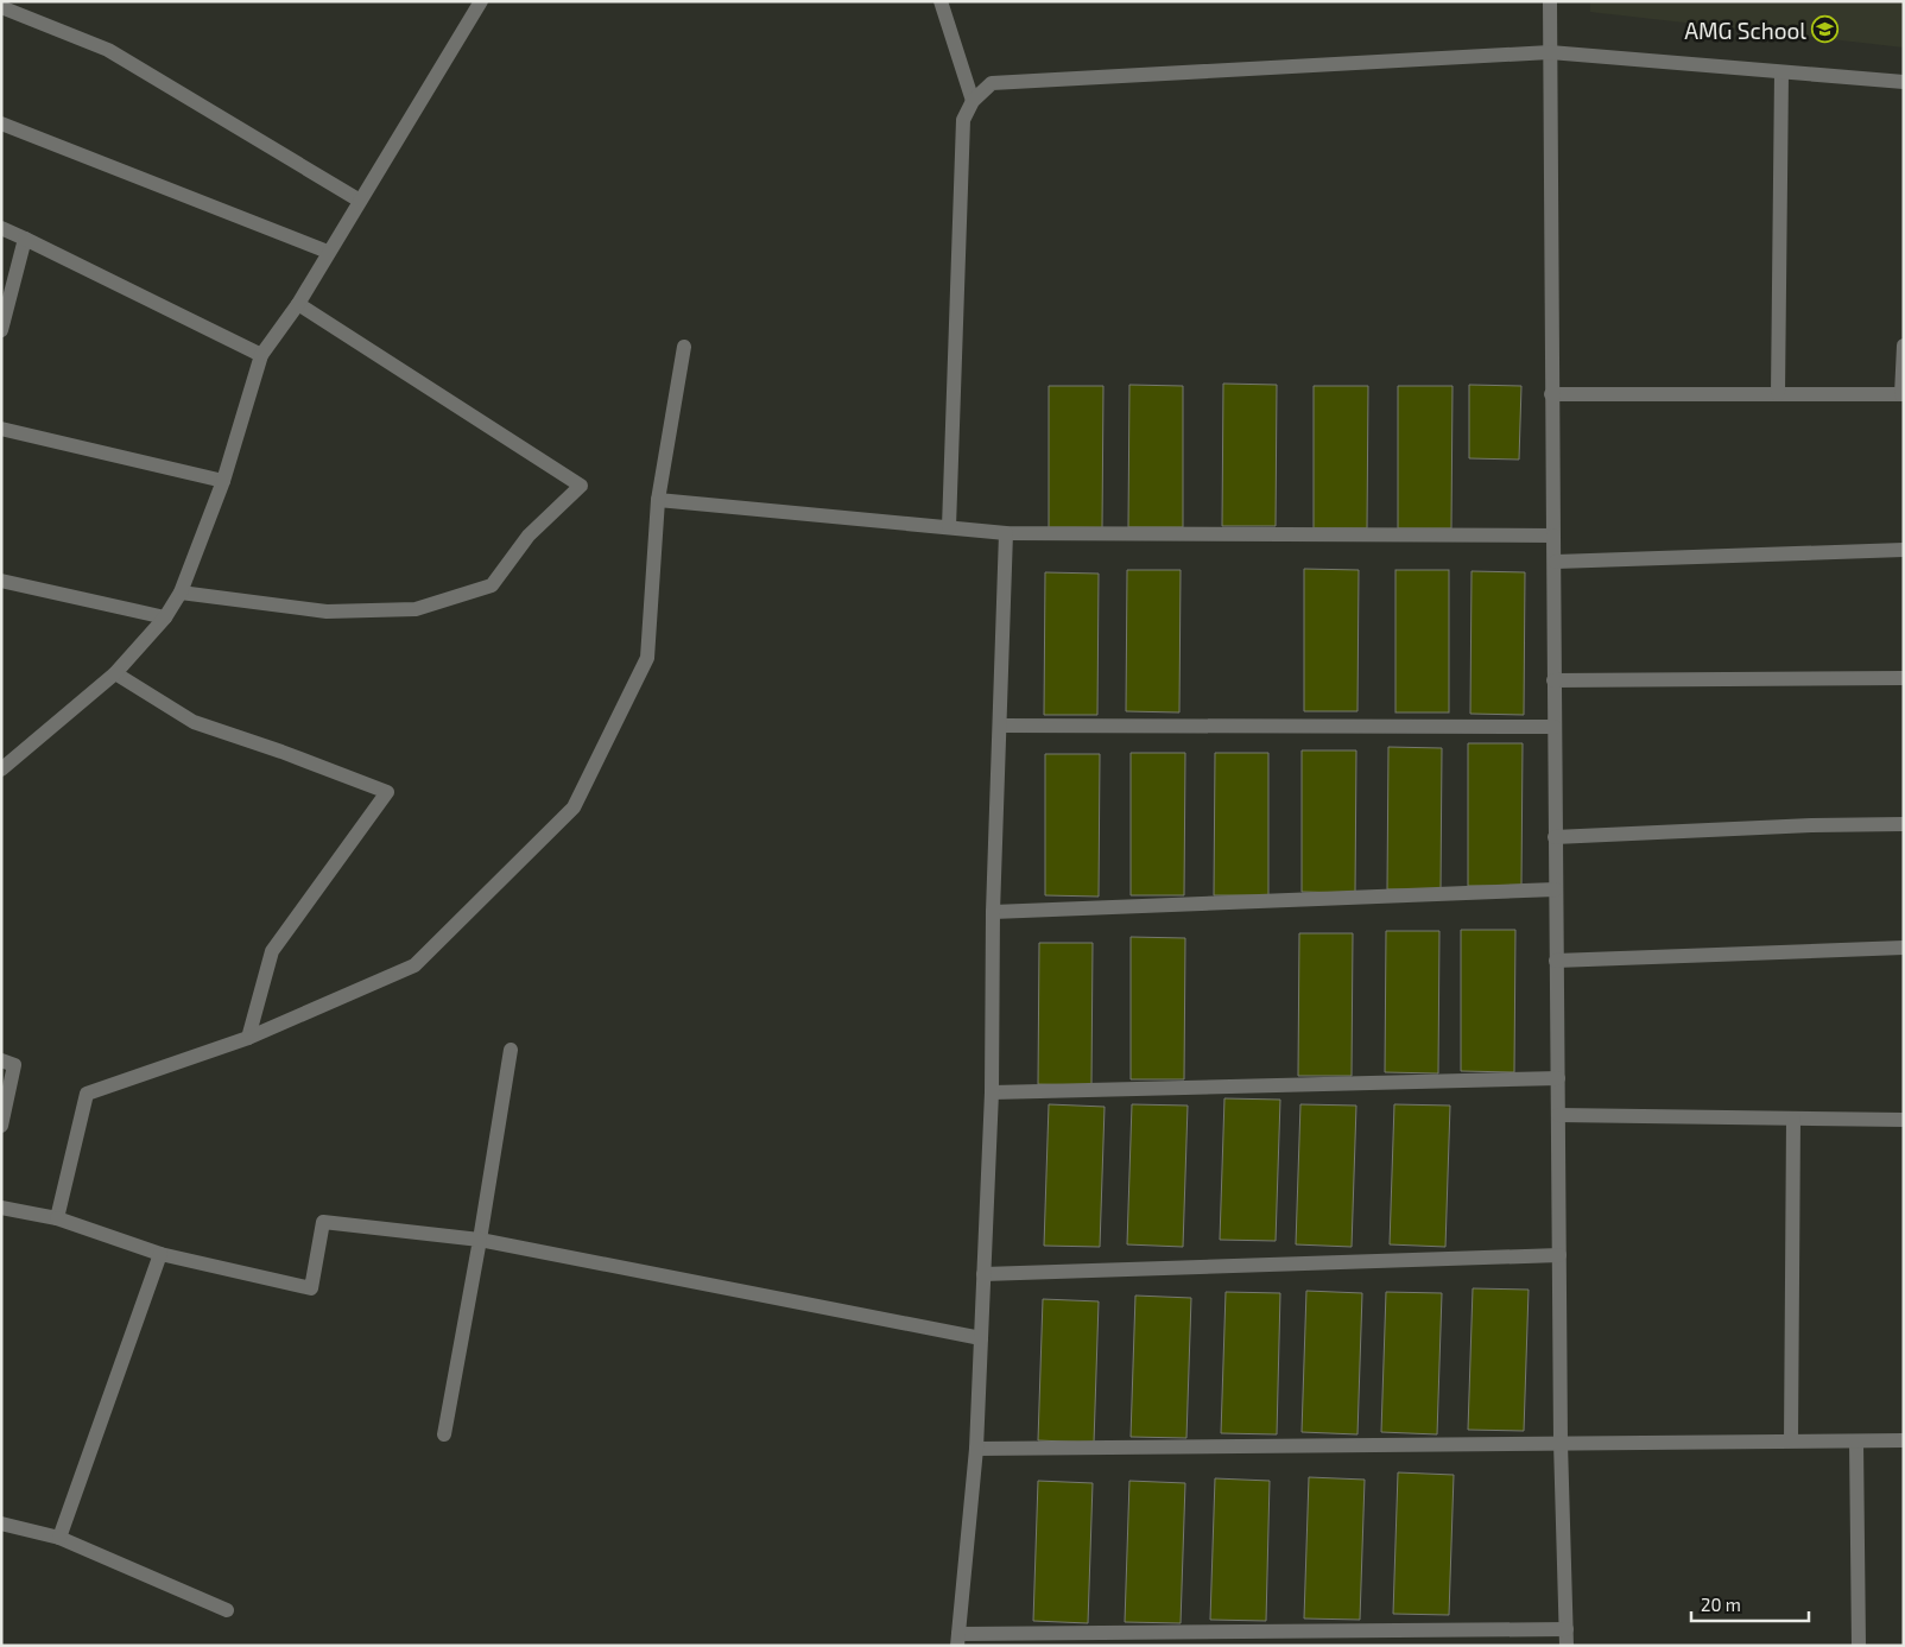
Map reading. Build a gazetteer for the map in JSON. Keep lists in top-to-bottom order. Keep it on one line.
{"places":{"school or university":["AMG School"]},"scale_bar":"20 m"}
